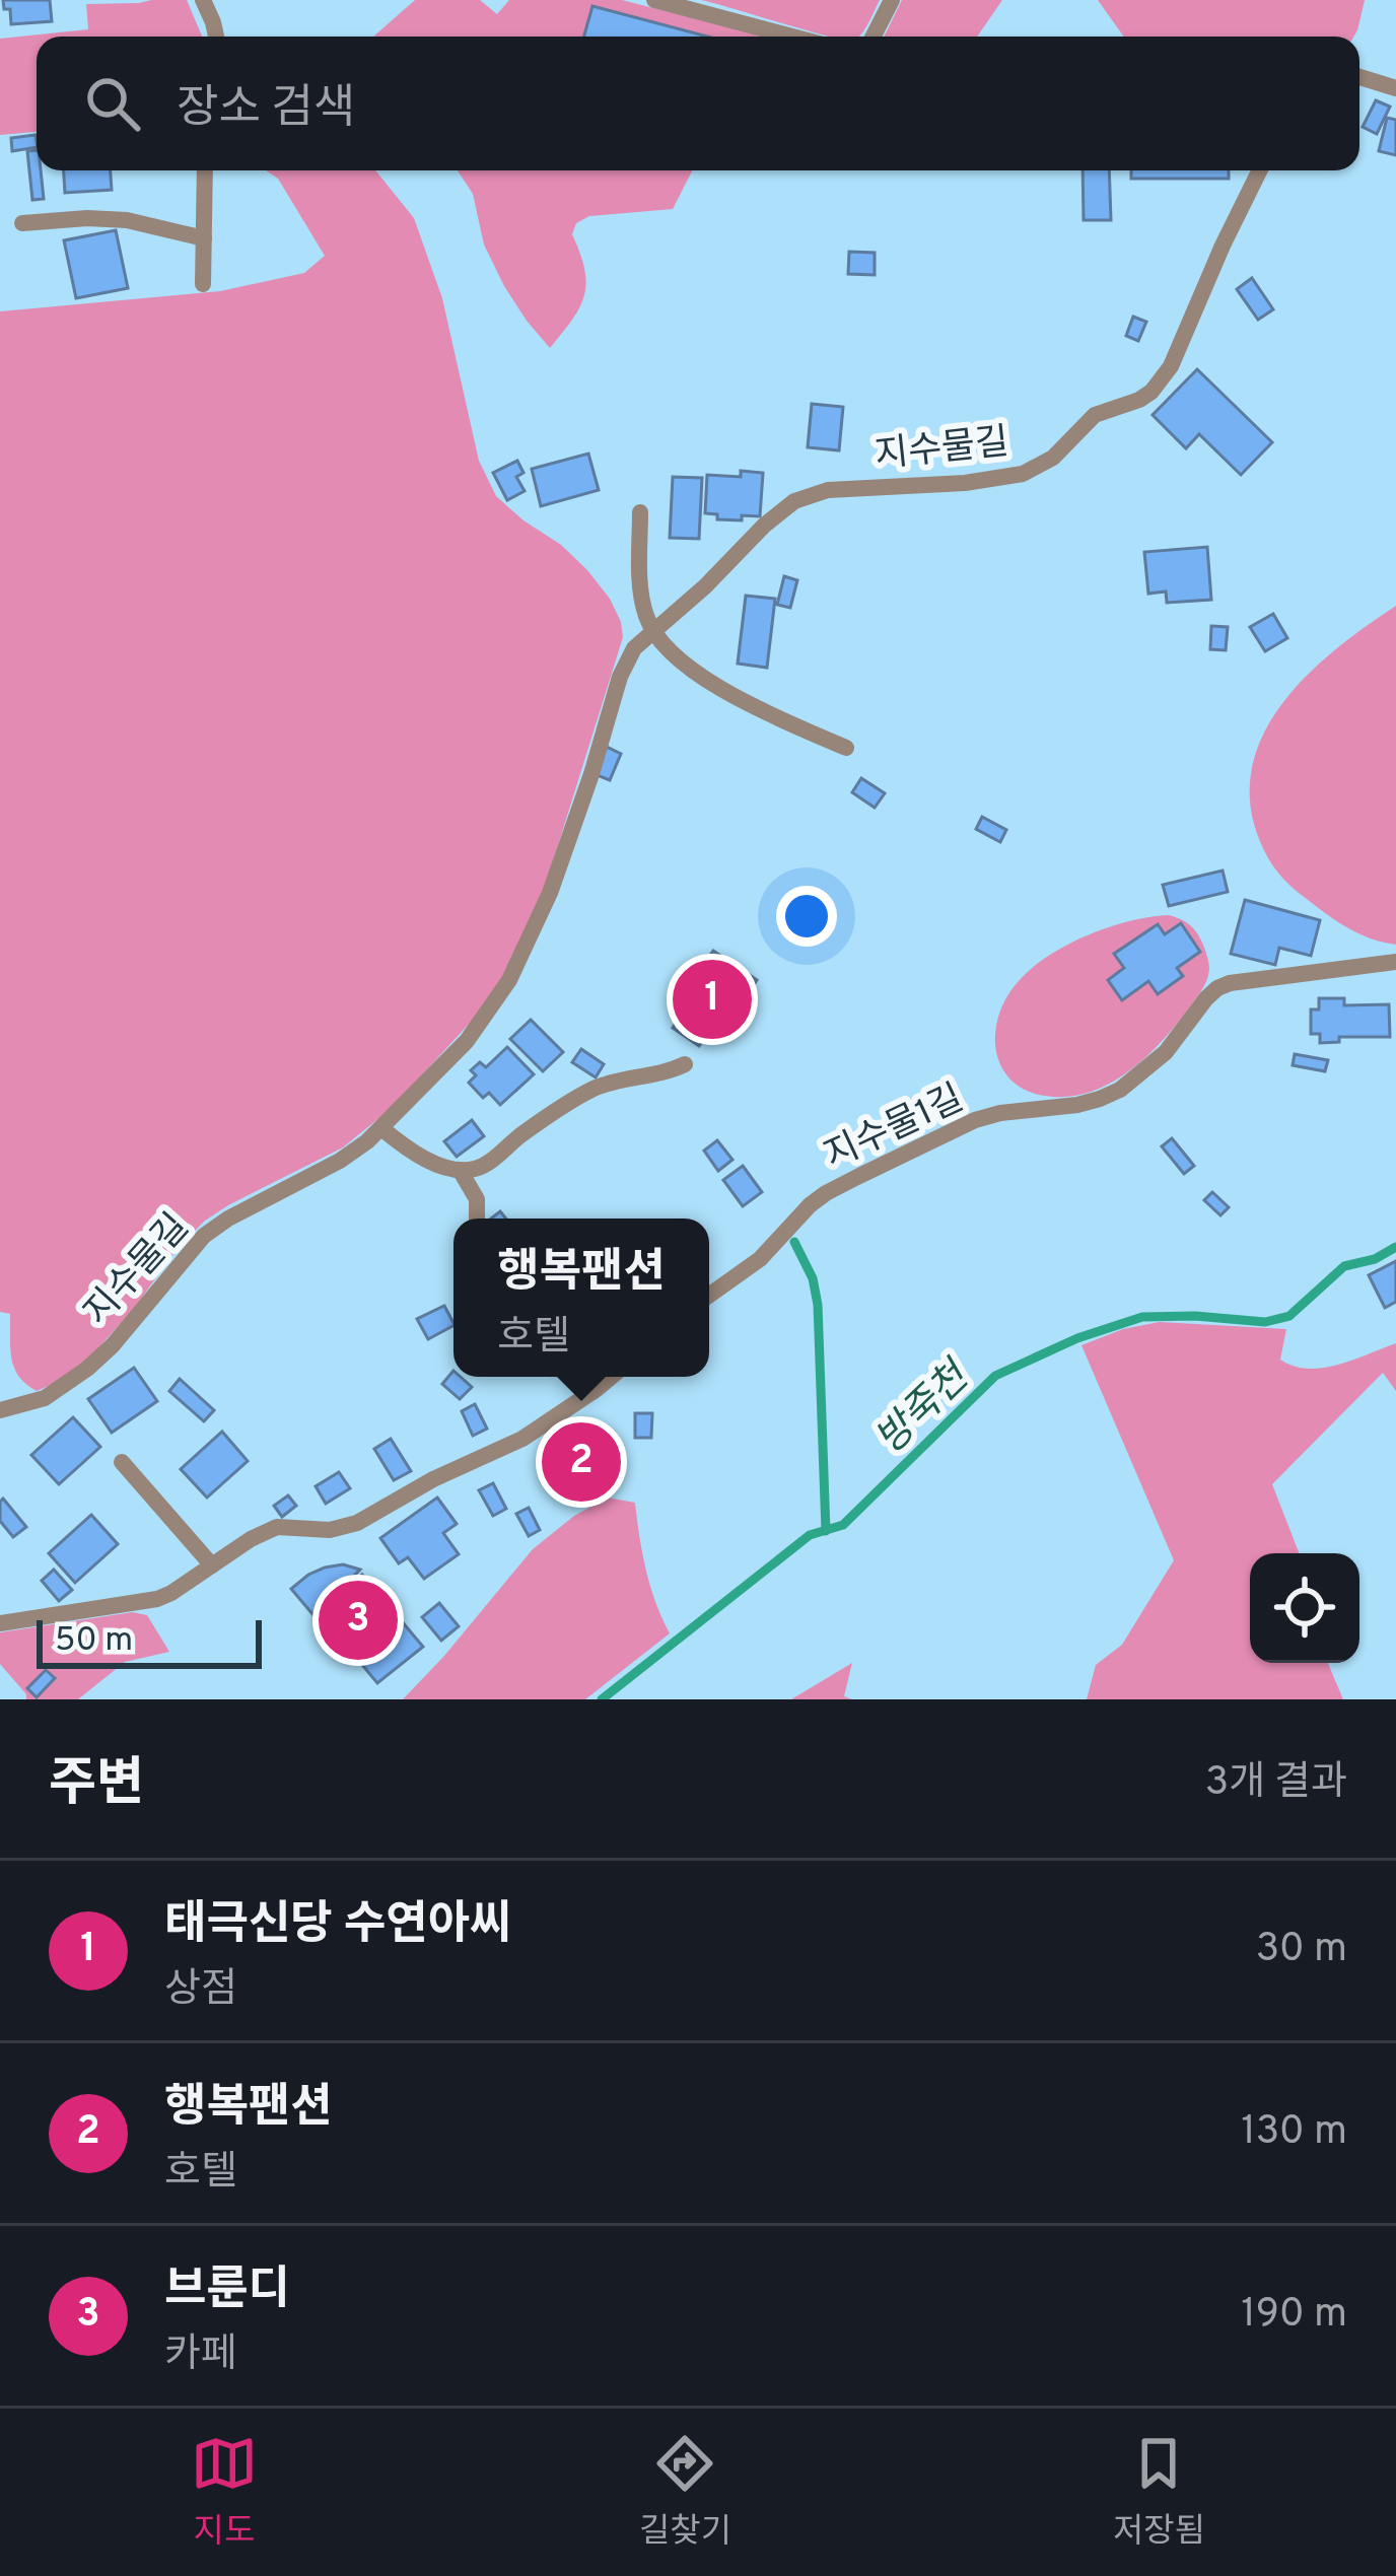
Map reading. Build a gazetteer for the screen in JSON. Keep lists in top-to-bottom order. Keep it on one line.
{"streets":{"lane":["지수물길","지수물1길"]},"water":["방죽천"],"scale_bar":"50 m","page":{"search":"장소 검색","pins":["1","2","3"],"popup":["행복팬션","호텔"],"scale":"50 m","heading":["주변","3개 결과"],"list":[{"mark":"1","name":"태극신당 수연아씨","note":"상점","value":"30 m"},{"mark":"2","name":"행복팬션","note":"호텔","value":"130 m"},{"mark":"3","name":"브룬디","note":"카페","value":"190 m"}],"nav":["지도","길찾기","저장됨"]}}
